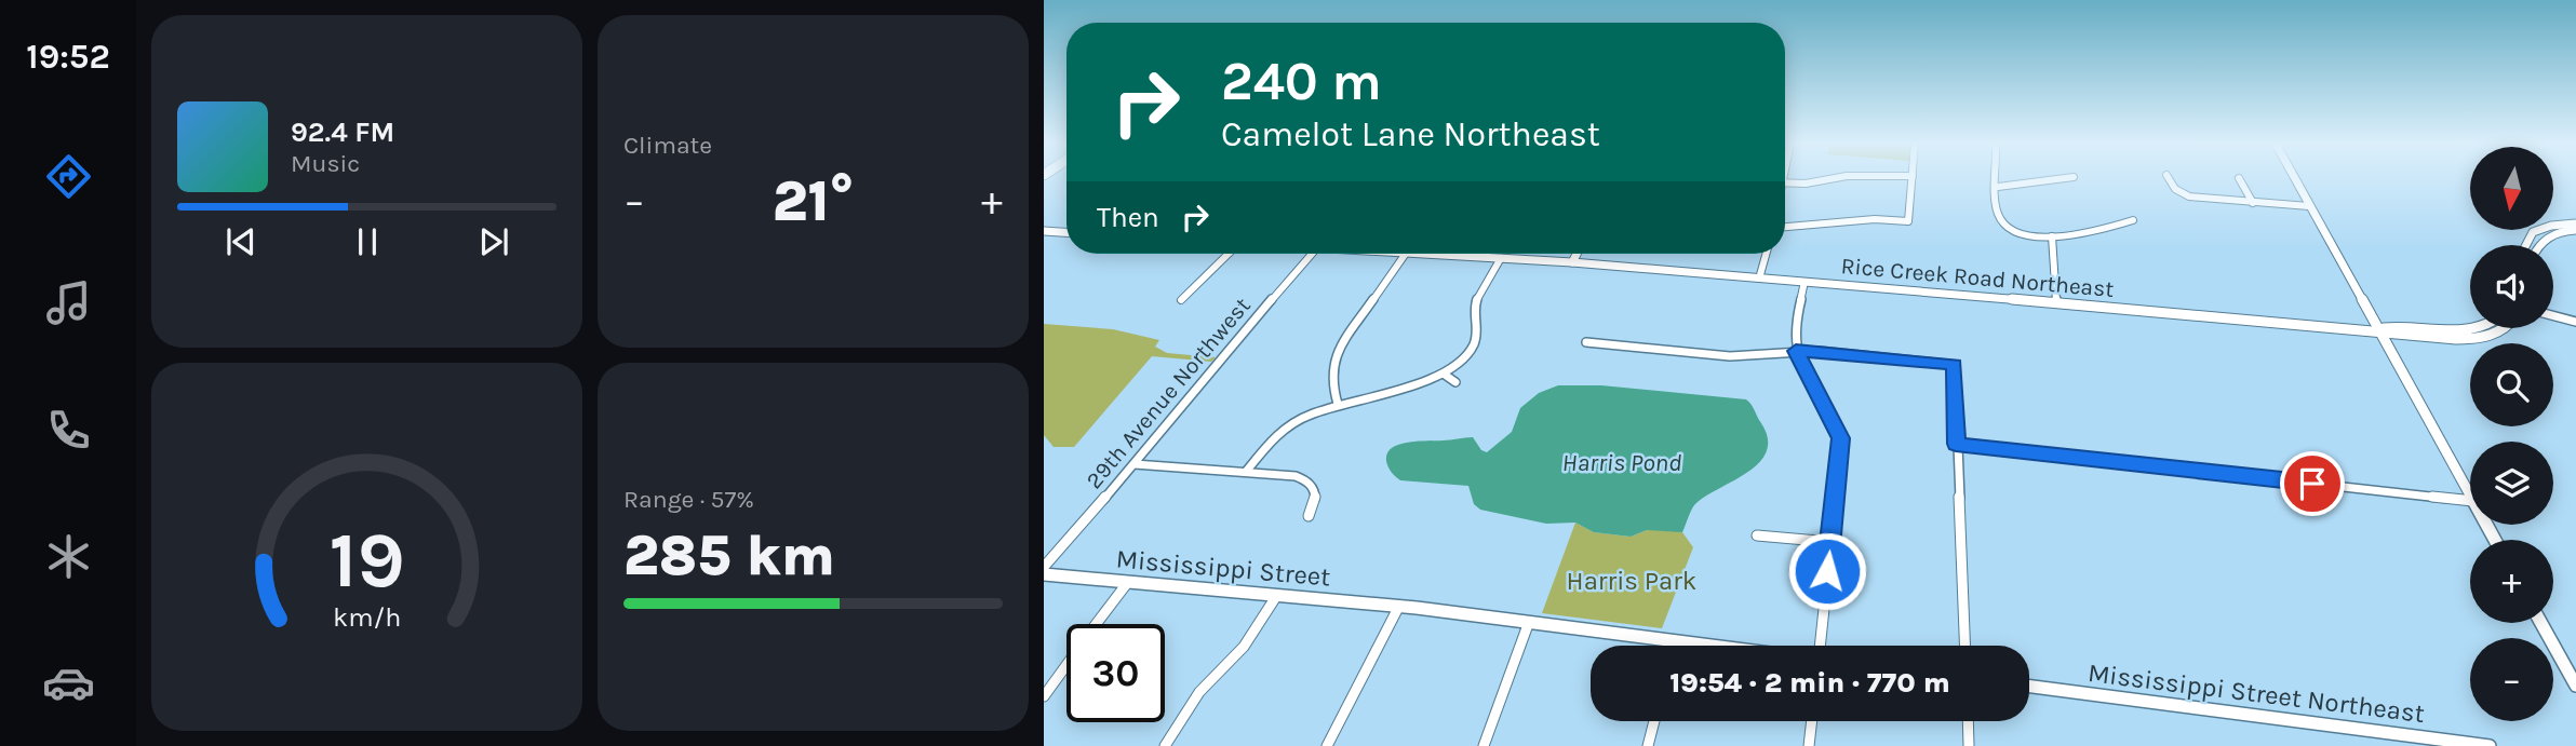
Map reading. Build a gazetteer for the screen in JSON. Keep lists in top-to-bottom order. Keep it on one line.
{"streets":{"street":["Rice Creek Road Northeast","29th Avenue Northwest","Mississippi Street","Mississippi Street Northeast"]},"water":["Harris Pond"],"parks":["Harris Park"],"north":"bottom","page":{"tabs":"19:52","tile":["Climate",["Range · 57%","285 km"]],"turn":["240 m","Camelot Lane Northeast"],"song":["92.4 FM","Music"],"map_buttons":["+","−"],"heat":["−","21°","+"],"then":"Then","limit":"30","trip":"19:54 · 2 min · 770 m","gauge":["19","km/h"]}}
